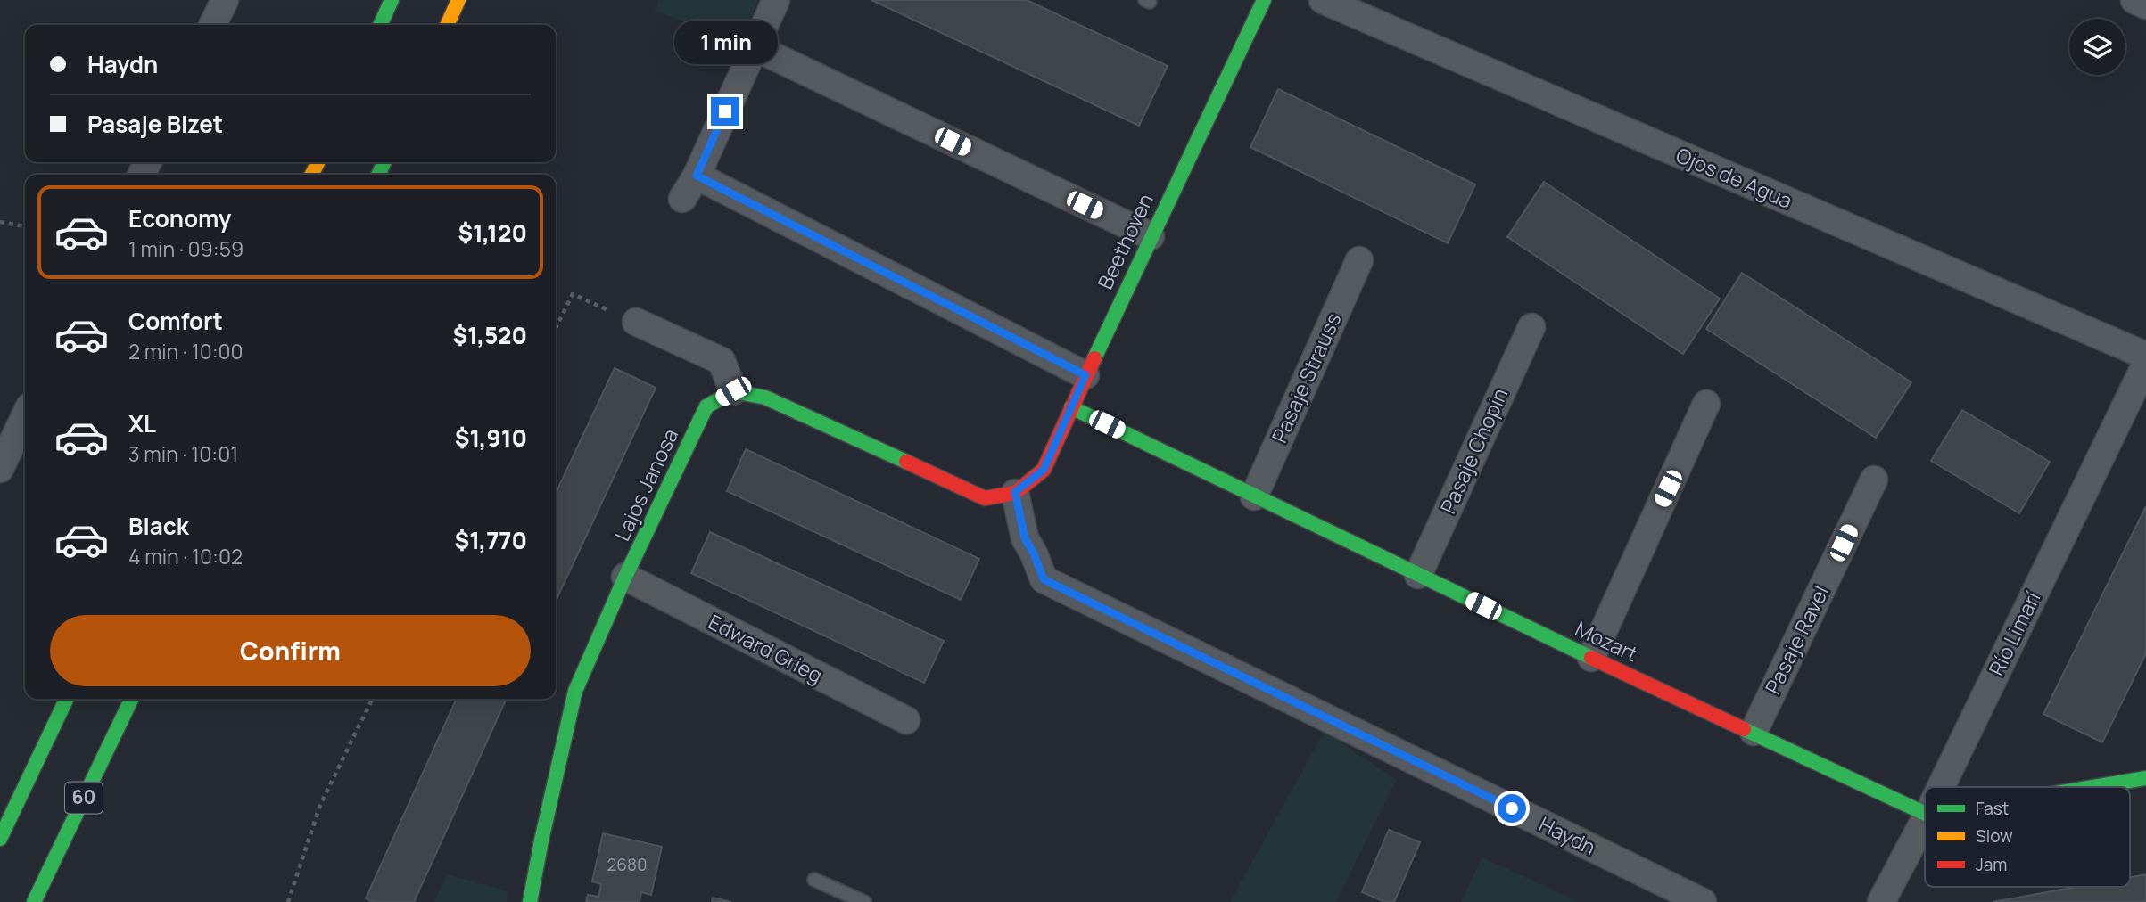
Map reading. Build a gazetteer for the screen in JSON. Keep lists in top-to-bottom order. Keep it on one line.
{"streets":{"main road":["Beethoven","Lajos Janosa","Mozart","60"],"street":["Ojos de Agua","Pasaje Strauss","Pasaje Chopin","Río Limarí","Pasaje Ravel","Edward Grieg","Haydn"]},"crossings":[["Beethoven","Mozart"],["Beethoven","Haydn"],["Pasaje Strauss","Mozart"],["Pasaje Chopin","Mozart"],["Lajos Janosa","Edward Grieg"],["Pasaje Ravel","Mozart"]],"house_numbers":["2680"],"legend":["Fast","Slow","Jam"],"page":{"bubble":"1 min","banner":["Haydn","Pasaje Bizet"],"list":[{"name":"Economy","note":"1 min · 09:59","value":"$1,120"},{"name":"Comfort","note":"2 min · 10:00","value":"$1,520"},{"name":"XL","note":"3 min · 10:01","value":"$1,910"},{"name":"Black","note":"4 min · 10:02","value":"$1,770"}],"buttons":"Confirm"}}
